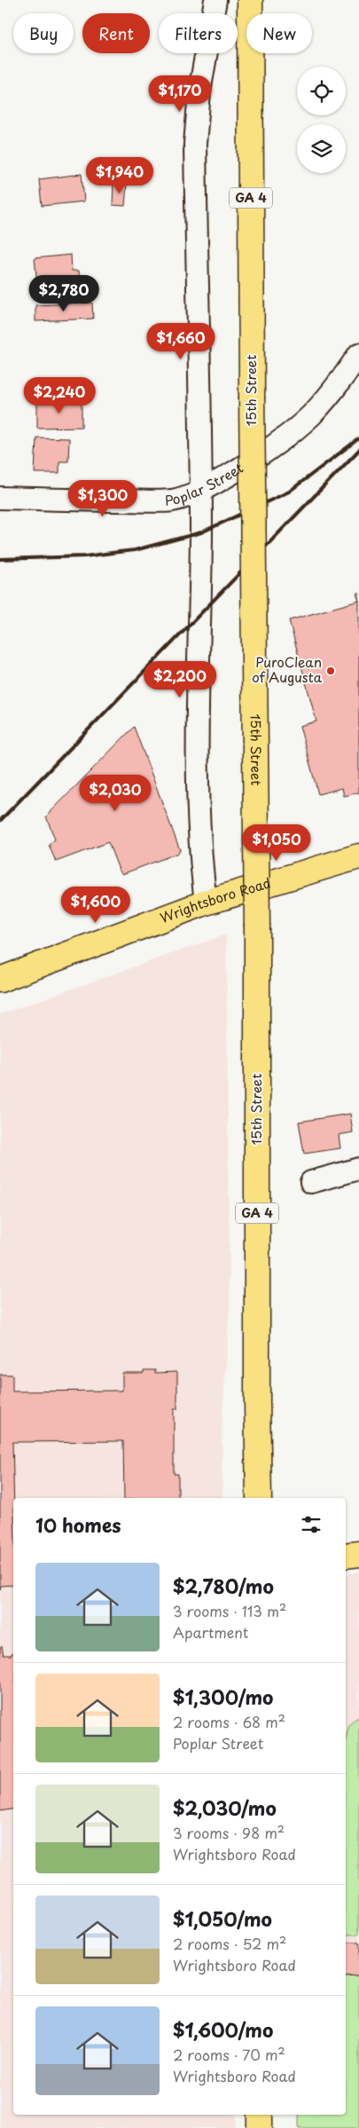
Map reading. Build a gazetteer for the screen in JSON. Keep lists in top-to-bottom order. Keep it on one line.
{"streets":{"main road":["GA 4","15th Street","Wrightsboro Road"],"street":["Poplar Street"]},"places":["PuroClean of Augusta"],"page":{"chip":["Buy","Rent","Filters","New"],"price":["$1,170","$1,940","$2,780","$1,660","$2,240","$1,300","$2,200","$2,030","$1,050","$1,600"],"heading":"10 homes","list":[{"name":"$2,780/mo","note":"3 rooms · 113 m² · Apartment"},{"name":"$1,300/mo","note":"2 rooms · 68 m² · Poplar Street"},{"name":"$2,030/mo","note":"3 rooms · 98 m² · Wrightsboro Road"},{"name":"$1,050/mo","note":"2 rooms · 52 m² · Wrightsboro Road"},{"name":"$1,600/mo","note":"2 rooms · 70 m² · Wrightsboro Road"}]}}
